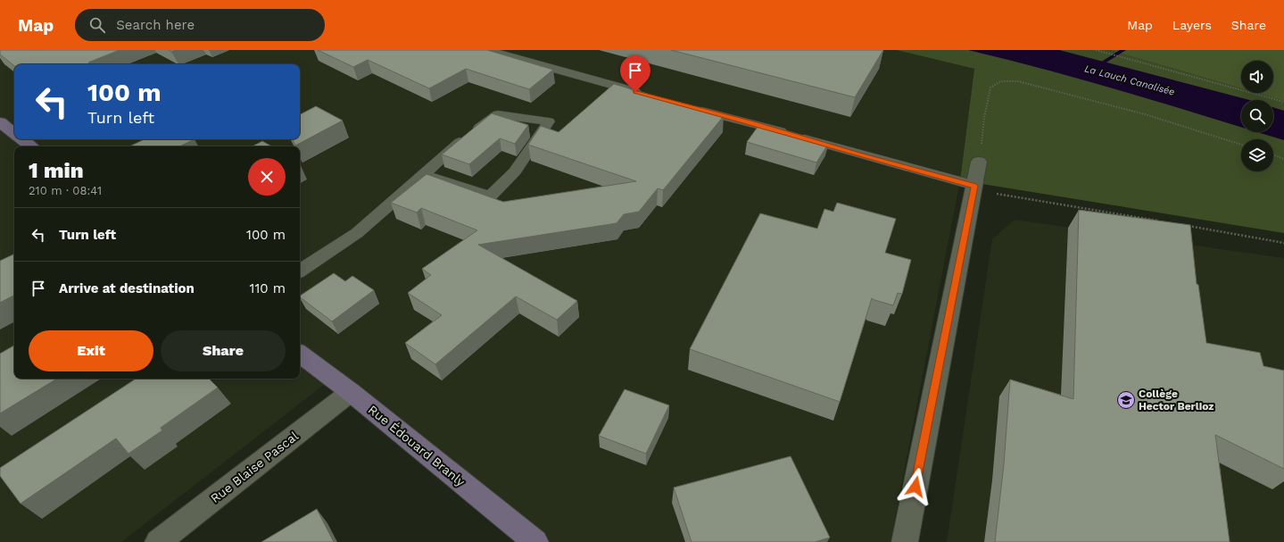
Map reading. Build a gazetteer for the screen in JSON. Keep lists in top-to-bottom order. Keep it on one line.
{"streets":{"street":["Rue Édouard Branly","Rue Blaise Pascal"]},"crossings":[["Rue Édouard Branly","Rue Blaise Pascal"]],"water":["La Lauch Canalisée"],"places":{"school or university":["Collège Hector Berlioz"]},"page":{"header":"Map","search":"Search here","nav":["Map","Layers","Share"],"turn":["100 m","Turn left"],"heading":["1 min","210 m · 08:41"],"list":[{"name":"Turn left","value":"100 m"},{"name":"Arrive at destination","value":"110 m"}],"buttons":["Exit","Share"]}}
